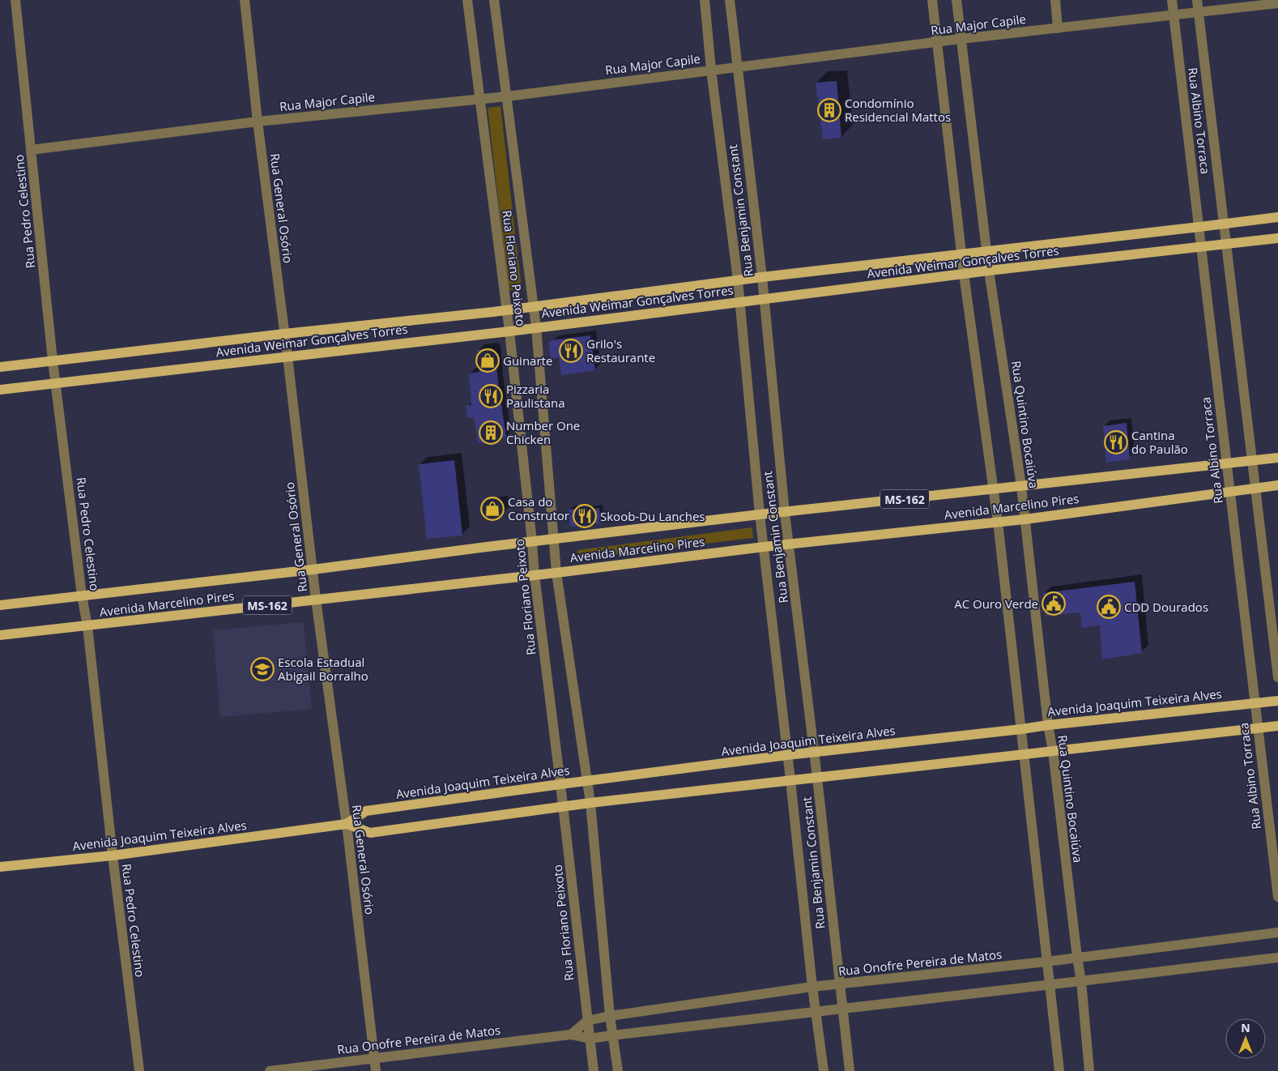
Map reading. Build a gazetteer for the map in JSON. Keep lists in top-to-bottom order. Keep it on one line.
{"streets":{"main road":["Avenida Weimar Gonçalves Torres","MS-162","Avenida Marcelino Pires","Avenida Joaquim Teixeira Alves"],"street":["Rua Major Capile","Rua Albino Torraca","Rua General Osório","Rua Benjamin Constant","Rua Pedro Celestino","Rua Floriano Peixoto","Rua Quintino Bocaiúva","Rua Onofre Pereira de Matos"]},"crossings":[["Rua Major Capile","Rua Albino Torraca"],["Rua Major Capile","Rua General Osório"],["Rua Major Capile","Rua Benjamin Constant"],["Rua Major Capile","Rua Pedro Celestino"],["Rua Major Capile","Rua Floriano Peixoto"],["Rua Major Capile","Rua Quintino Bocaiúva"],["Rua Albino Torraca","Avenida Weimar Gonçalves Torres"],["Rua Albino Torraca","Avenida Marcelino Pires"],["Rua Albino Torraca","Avenida Joaquim Teixeira Alves"],["Rua General Osório","Avenida Weimar Gonçalves Torres"],["Rua General Osório","Avenida Marcelino Pires"],["Rua General Osório","Avenida Joaquim Teixeira Alves"],["Rua General Osório","Rua Onofre Pereira de Matos"],["Rua Benjamin Constant","Avenida Weimar Gonçalves Torres"],["Rua Benjamin Constant","Avenida Marcelino Pires"],["Rua Benjamin Constant","Avenida Joaquim Teixeira Alves"],["Rua Benjamin Constant","Rua Onofre Pereira de Matos"],["Rua Pedro Celestino","Avenida Weimar Gonçalves Torres"],["Rua Pedro Celestino","Avenida Marcelino Pires"],["Rua Pedro Celestino","Avenida Joaquim Teixeira Alves"],["Avenida Weimar Gonçalves Torres","Rua Floriano Peixoto"],["Avenida Weimar Gonçalves Torres","Rua Quintino Bocaiúva"],["Rua Floriano Peixoto","Avenida Marcelino Pires"],["Rua Floriano Peixoto","Avenida Joaquim Teixeira Alves"],["Rua Floriano Peixoto","Rua Onofre Pereira de Matos"],["Rua Quintino Bocaiúva","Avenida Marcelino Pires"],["Rua Quintino Bocaiúva","Avenida Joaquim Teixeira Alves"],["Rua Quintino Bocaiúva","Rua Onofre Pereira de Matos"]],"places":{"building":["Condomínio Residencial Mattos","Number One Chicken"],"restaurant":["Grilo's Restaurante","Pizzaria Paulistana","Cantina do Paulão","Skoob-Du Lanches"],"shop":["Guinarte","Casa do Construtor"],"public building":["AC Ouro Verde","CDD Dourados"],"school or university":["Escola Estadual Abigail Borralho"]},"north":"top"}
